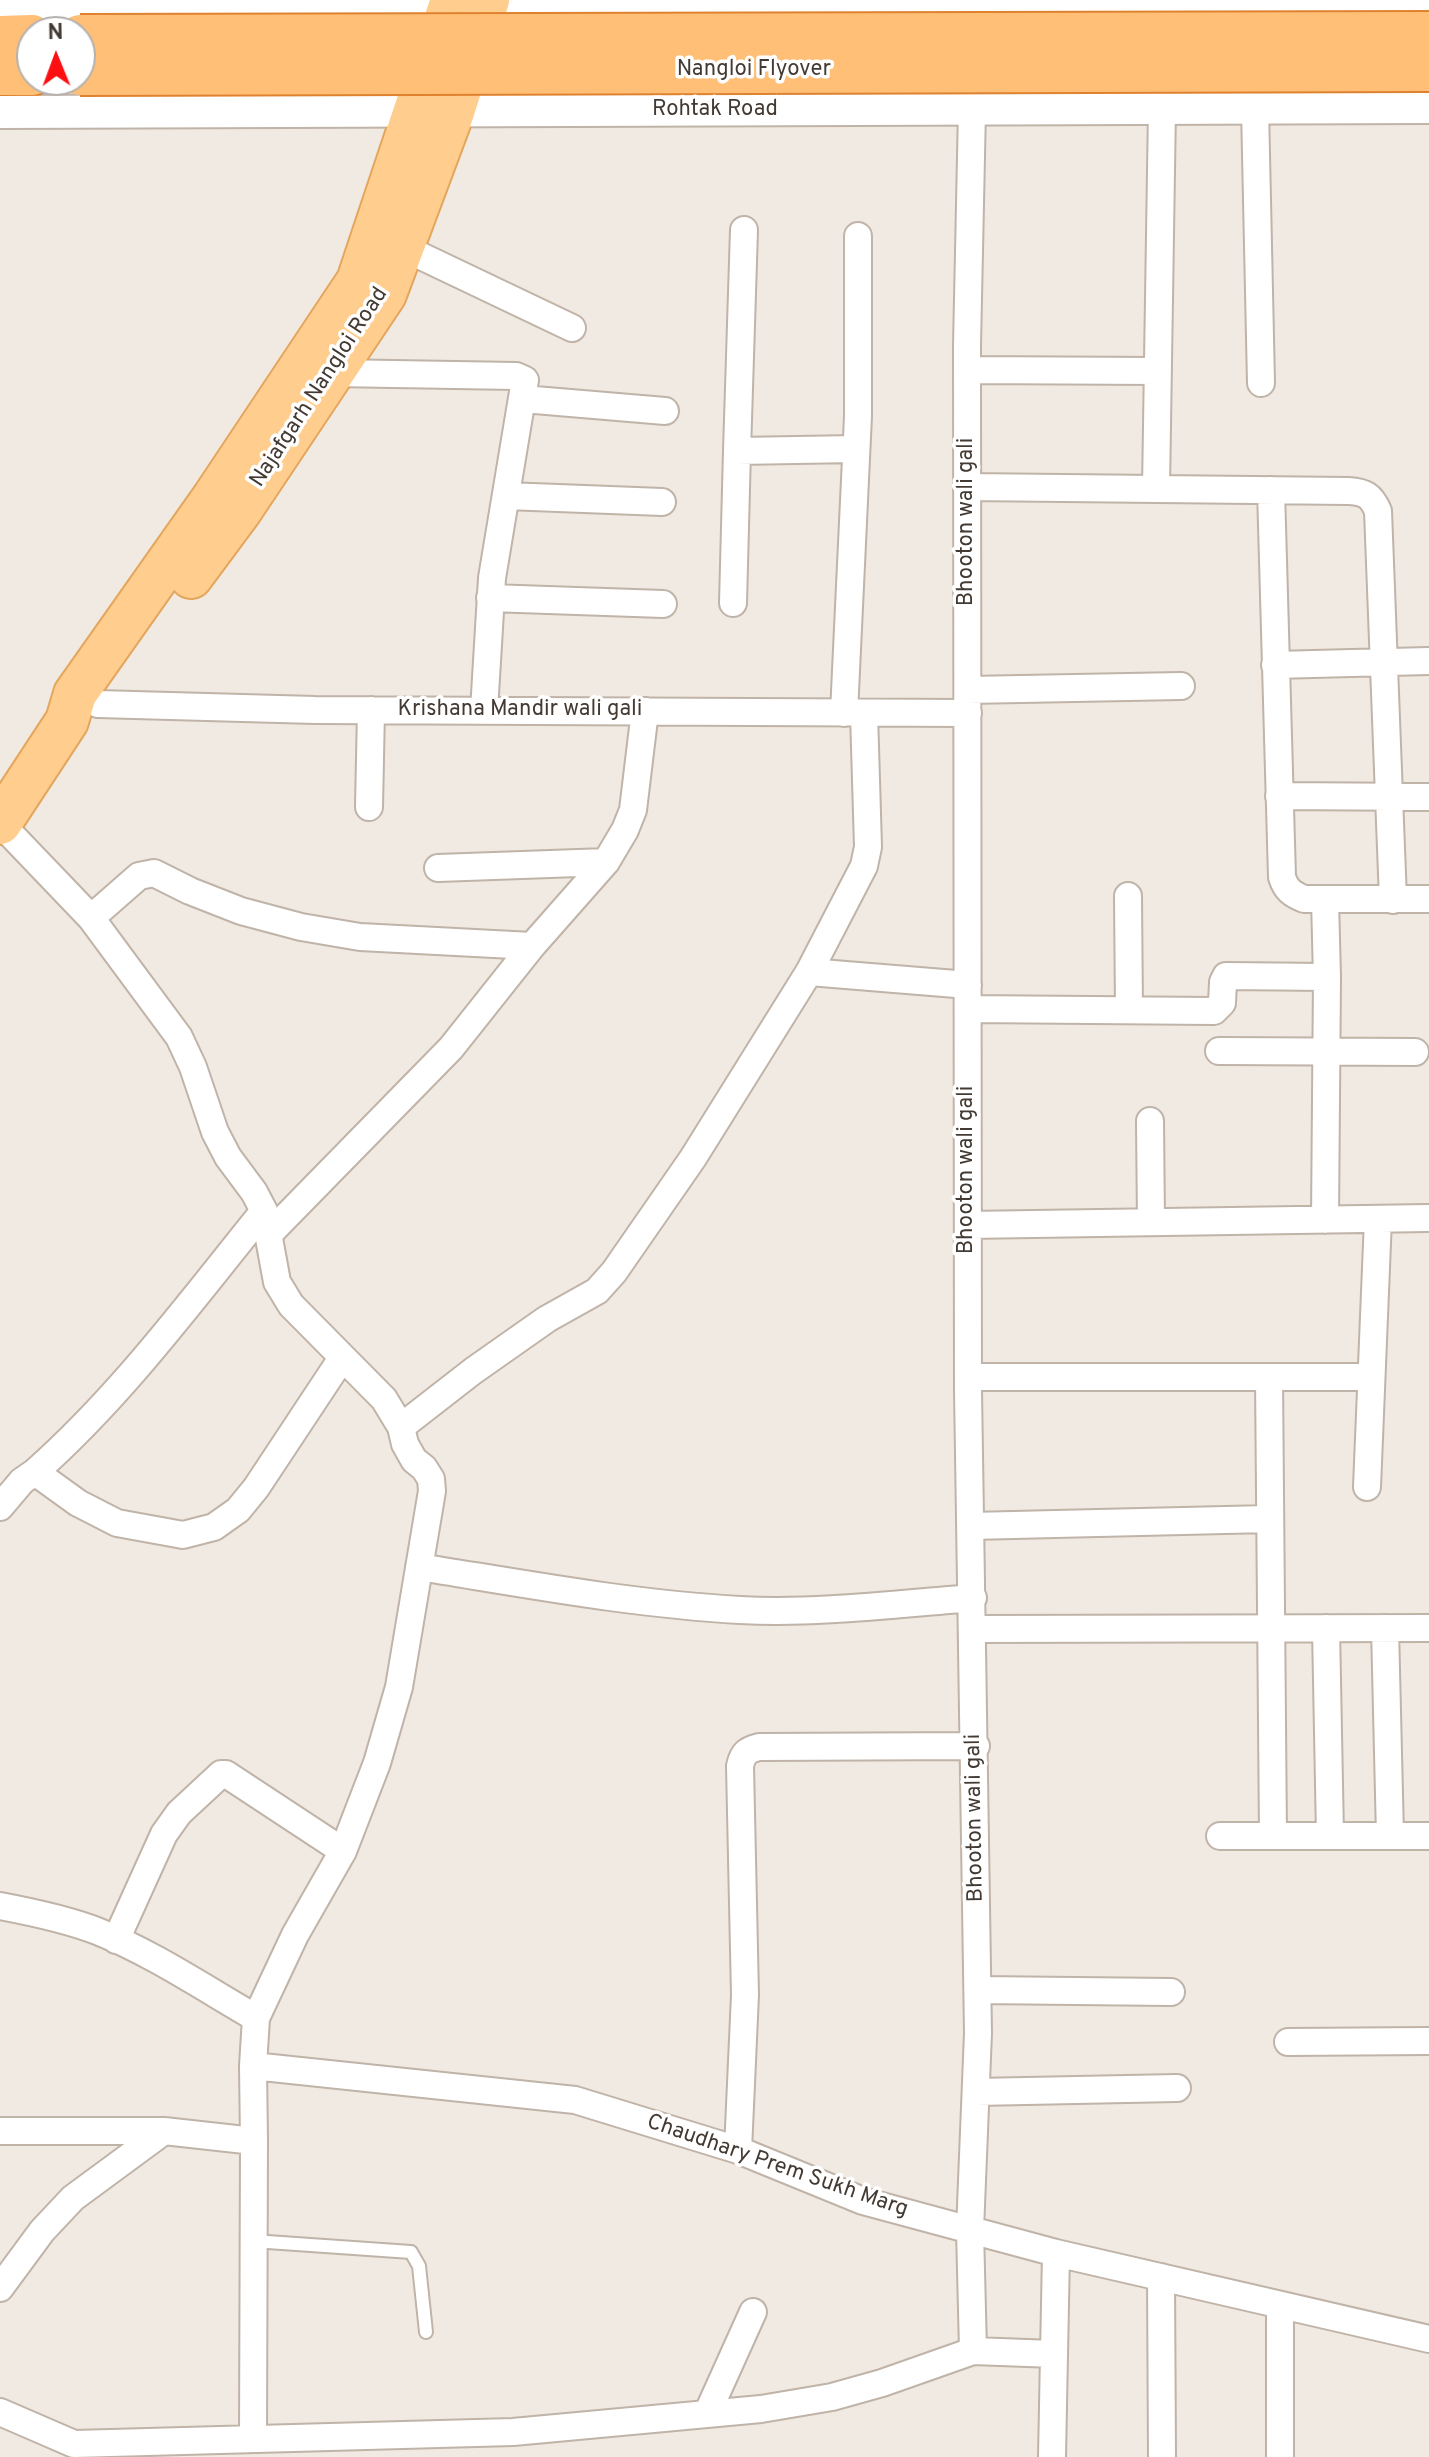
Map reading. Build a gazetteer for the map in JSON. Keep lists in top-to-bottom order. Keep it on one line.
{"streets":{"highway":["Nangloi Flyover"],"main road":["Najafgarh Nangloi Road"],"street":["Rohtak Road","Bhooton wali gali","Krishana Mandir wali gali","Chaudhary Prem Sukh Marg"]},"crossings":[["Rohtak Road","Najafgarh Nangloi Road"],["Rohtak Road","Bhooton wali gali"],["Najafgarh Nangloi Road","Krishana Mandir wali gali"],["Bhooton wali gali","Krishana Mandir wali gali"],["Bhooton wali gali","Chaudhary Prem Sukh Marg"]],"north":"top"}
